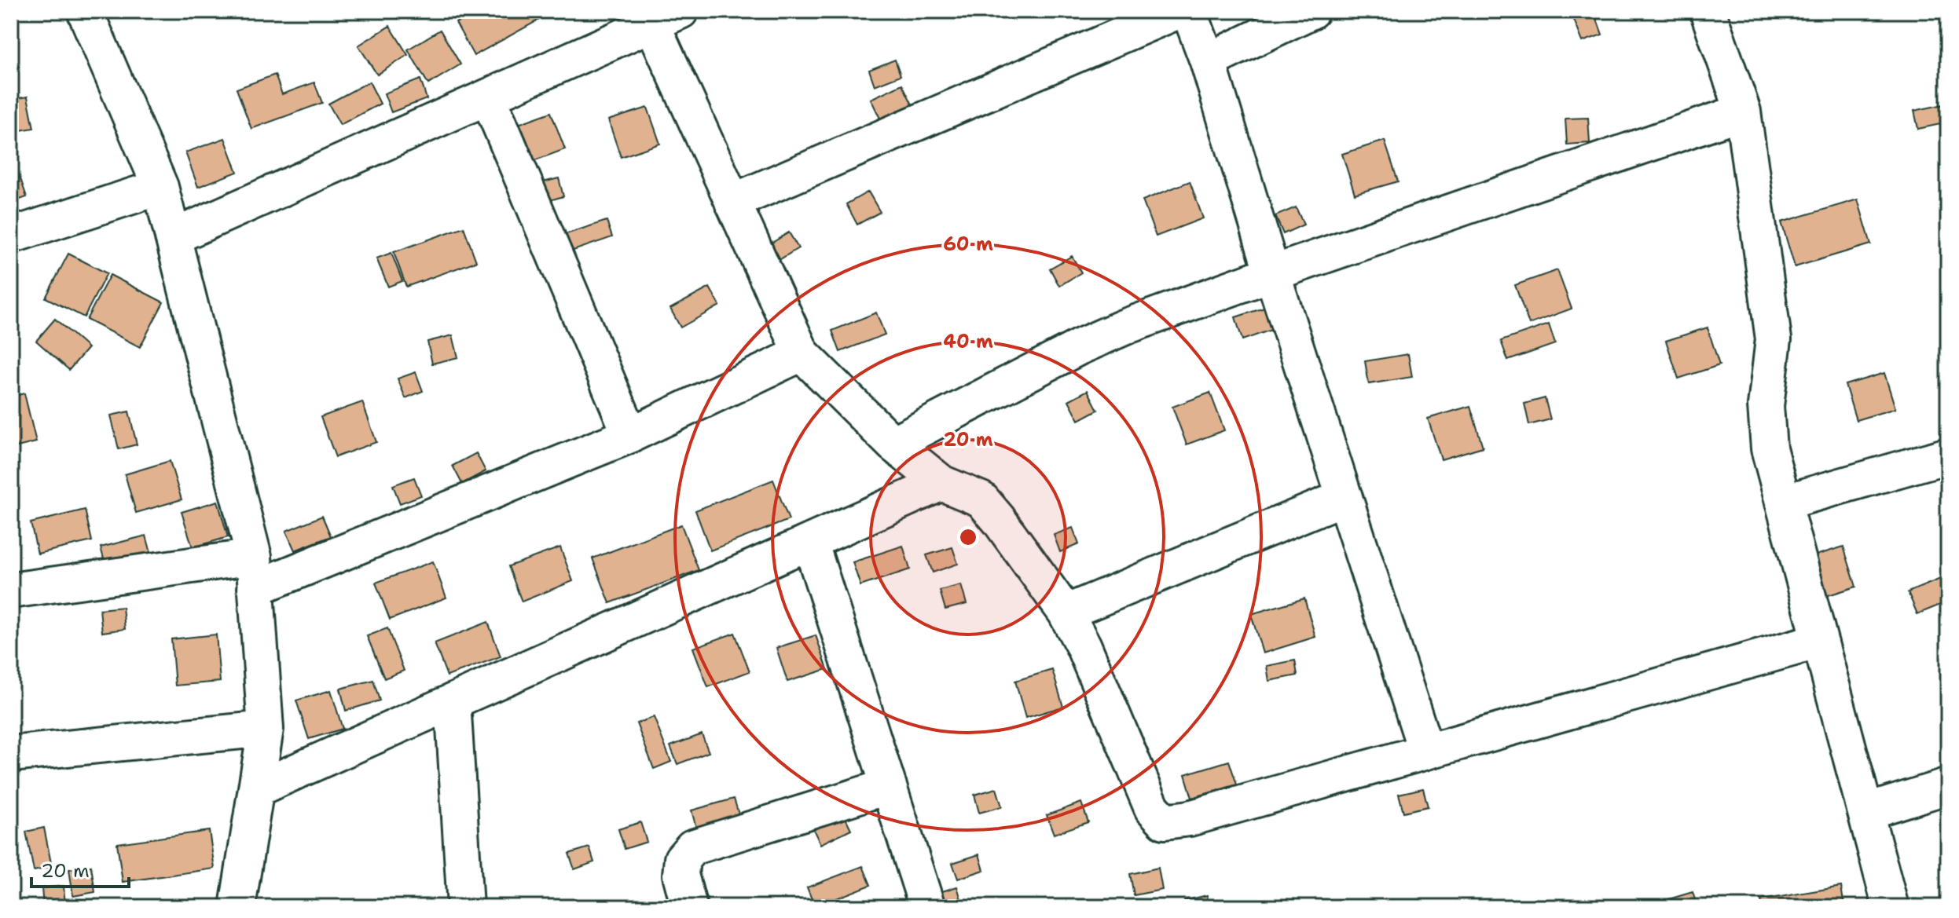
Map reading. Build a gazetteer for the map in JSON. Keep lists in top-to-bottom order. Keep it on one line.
{"scale_bar":"20 m","rings":["60 m","40 m","20 m"]}
